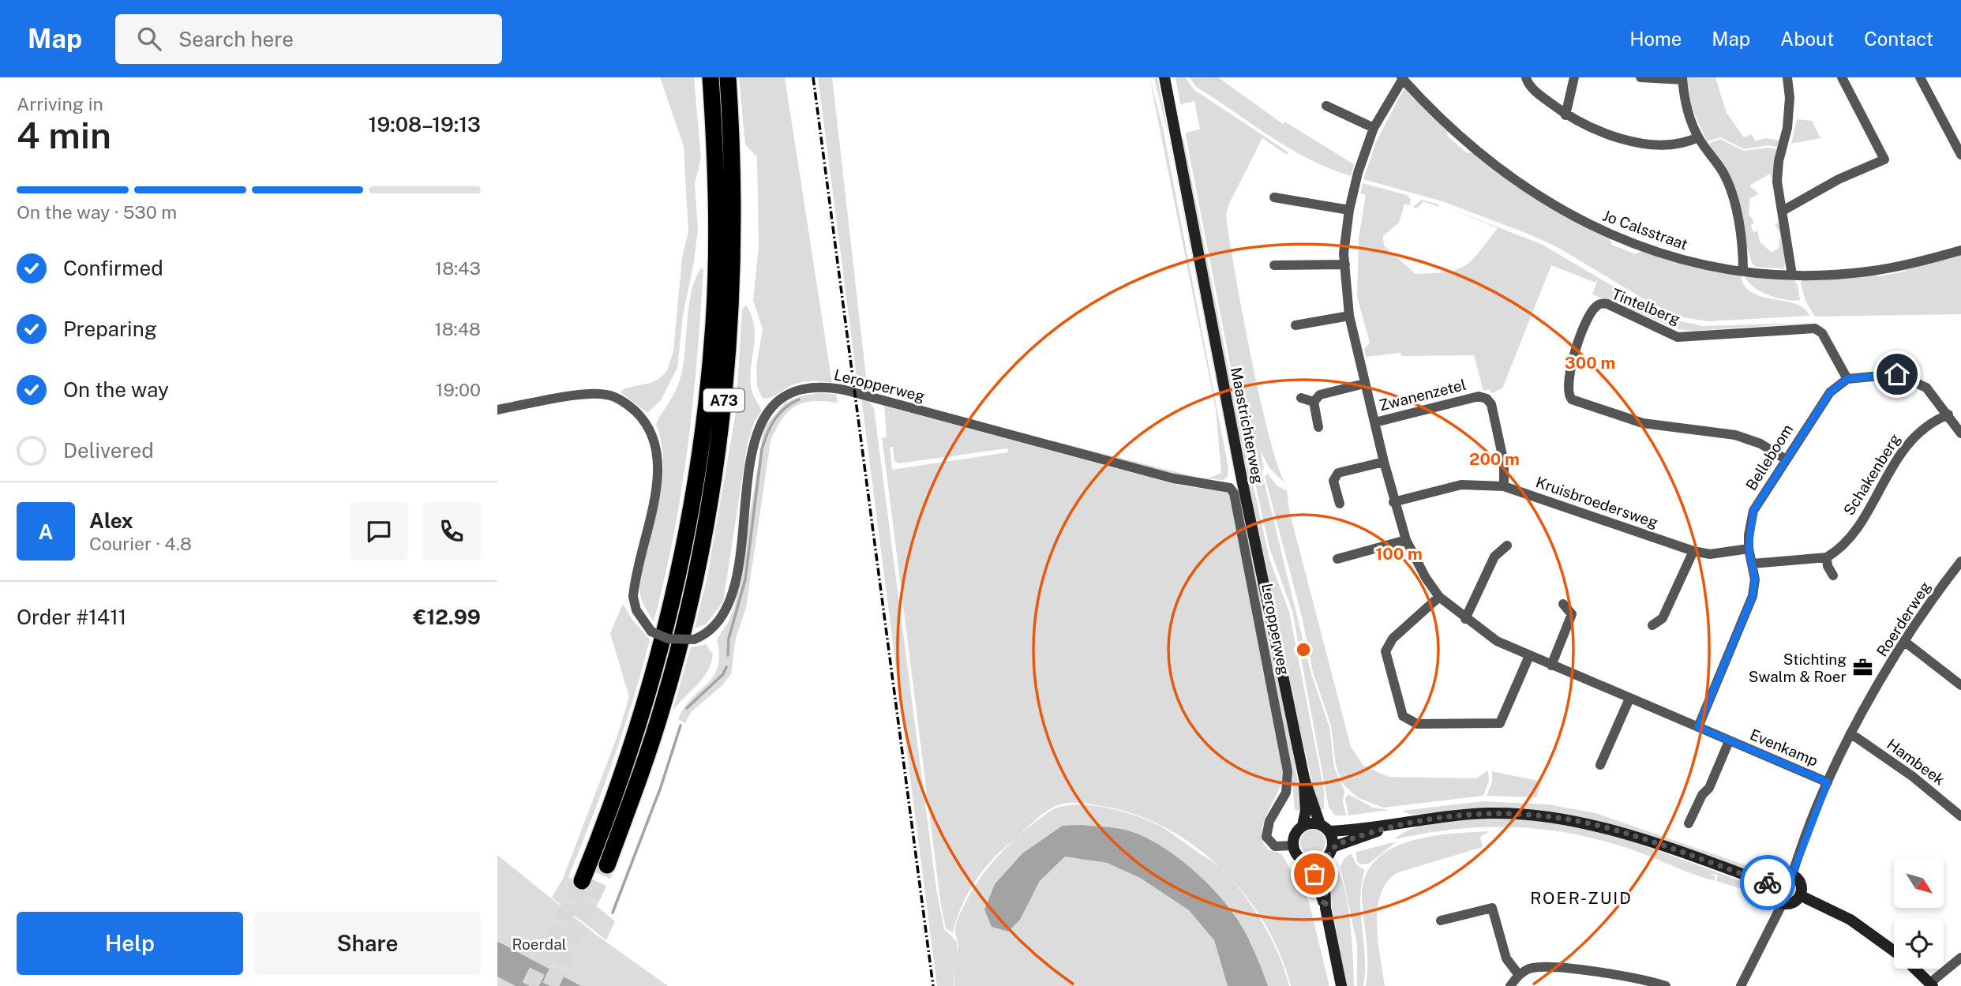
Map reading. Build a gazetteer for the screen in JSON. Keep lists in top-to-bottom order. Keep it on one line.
{"streets":{"highway":["A73"],"main road":["Maastrichterweg"],"street":["Jo Calsstraat","Tintelberg","Leropperweg","Zwanenzetel","Belleboom","Schakenberg","Kruisbroedersweg","Roerderweg","Evenkamp","Hambeek"]},"crossings":[["Jo Calsstraat","Evenkamp"],["Tintelberg","Belleboom"],["Leropperweg","Maastrichterweg"],["Zwanenzetel","Kruisbroedersweg"],["Zwanenzetel","Evenkamp"],["Belleboom","Kruisbroedersweg"],["Belleboom","Evenkamp"],["Kruisbroedersweg","Evenkamp"],["Roerderweg","Evenkamp"],["Roerderweg","Hambeek"]],"districts":["ROER-ZUID"],"parks":["Roerdal"],"places":{"office":["Stichting Swalm & Roer"]},"north":"bottom right","page":{"header":"Map","search":"Search here","nav":["Home","Map","About","Contact"],"heading":["4 min","Arriving in","19:08–19:13"],"panel":["Alex","Courier · 4.8","Order #1411","€12.99"],"bar":"On the way · 530 m","list":[["Confirmed","18:43"],["Preparing","18:48"],["On the way","19:00"],"Delivered"],"round":"A","buttons":["Help","Share"]},"rings":["300 m","200 m","100 m"]}
